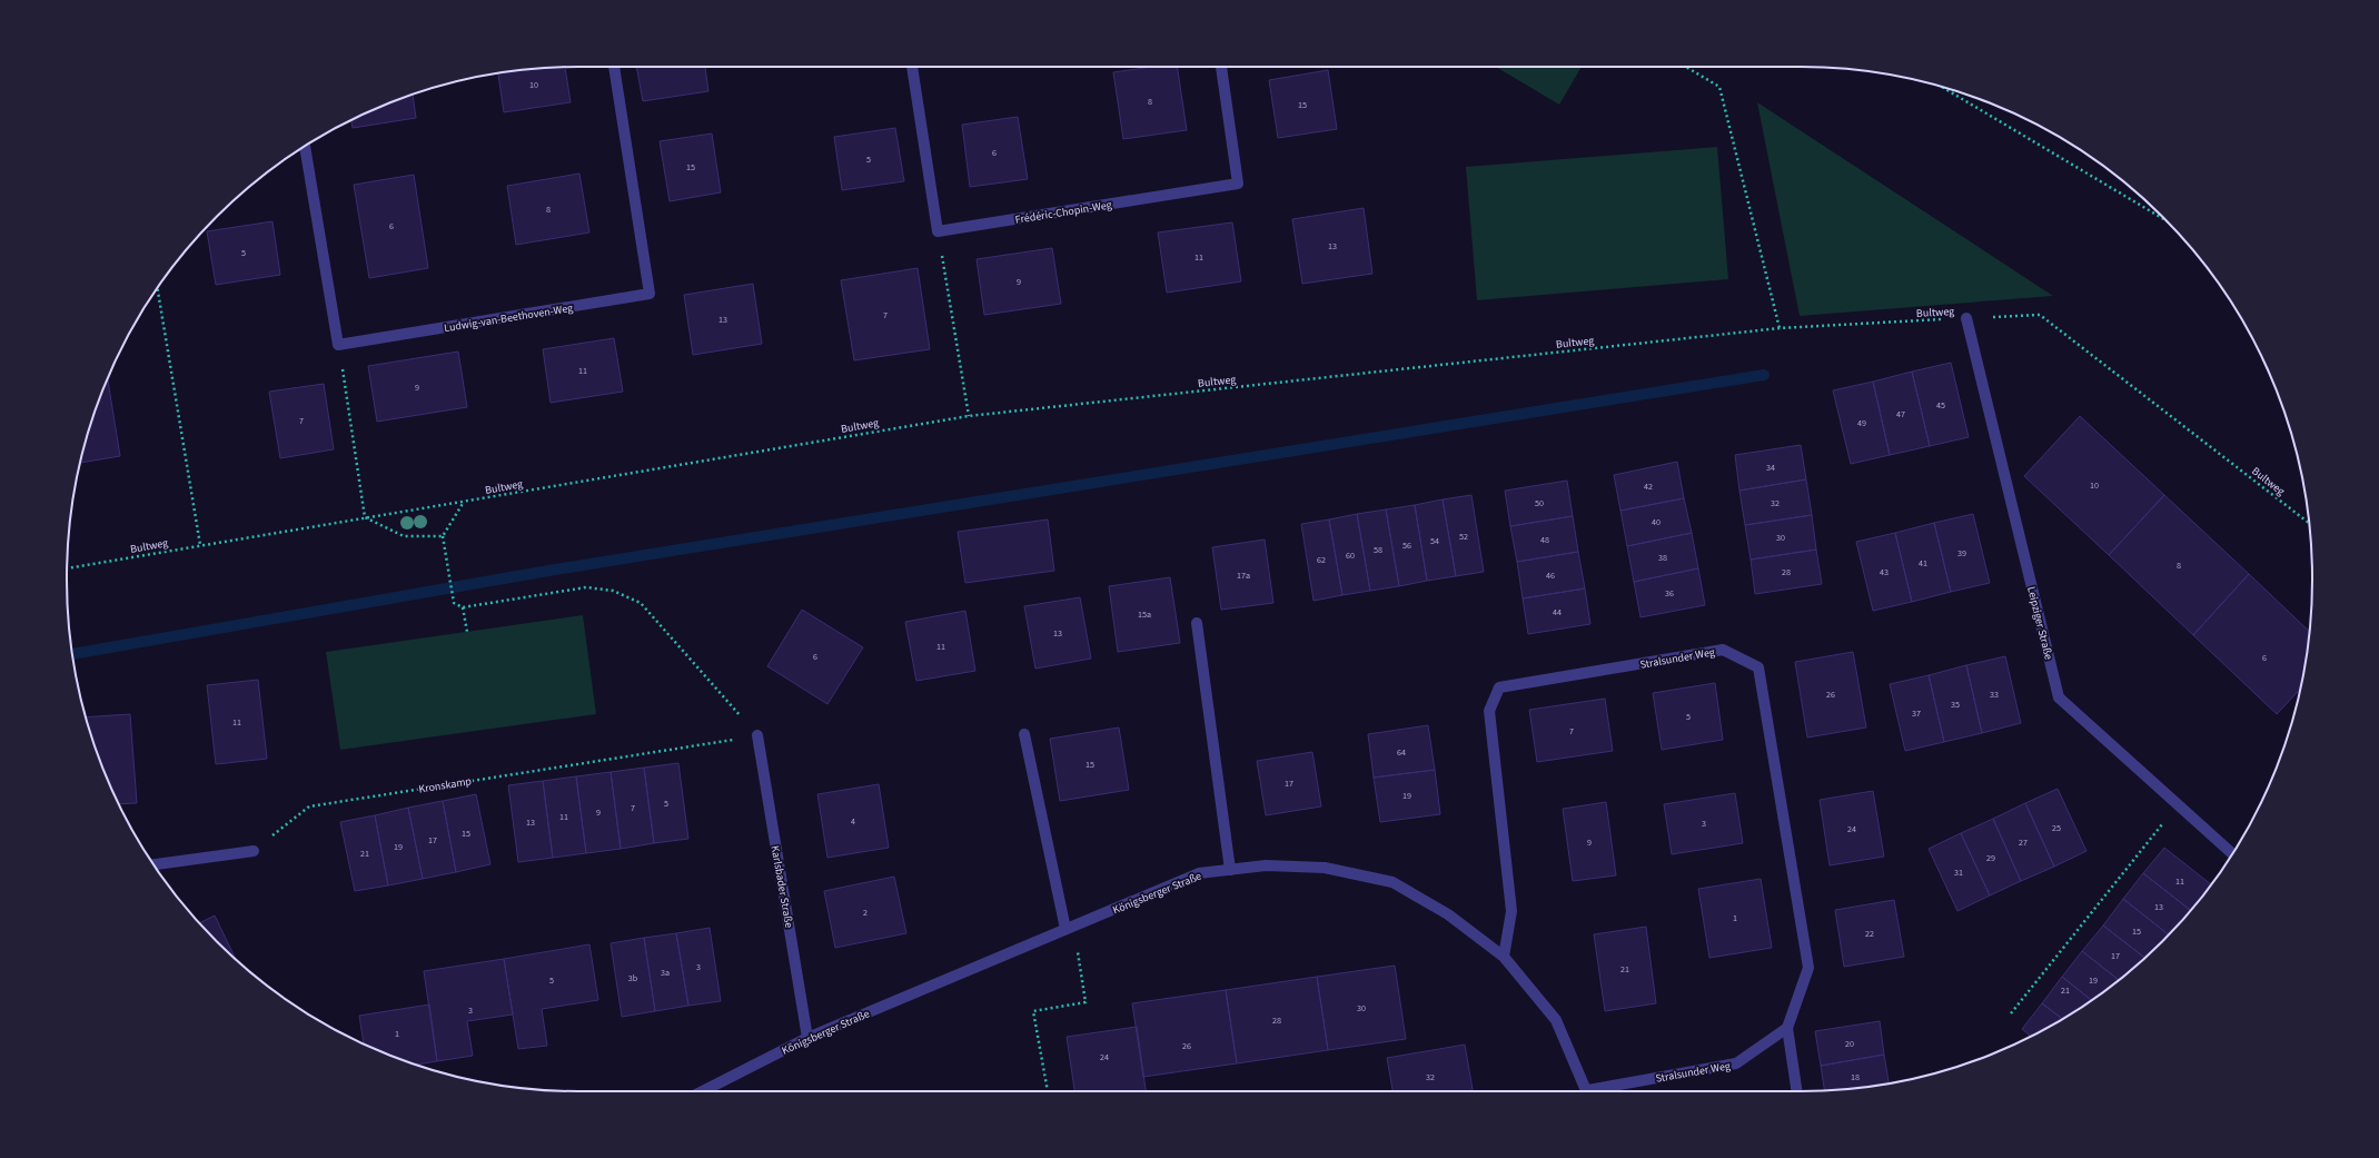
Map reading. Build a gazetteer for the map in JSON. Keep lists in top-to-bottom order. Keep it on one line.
{"streets":{"street":["Frédéric-Chopin-Weg","Ludwig-van-Beethoven-Weg","Leipziger Straße","Stralsunder Weg","Karlsbader Straße","Königsberger Straße"],"path":["Bultweg","Kronskamp"]},"crossings":[["Bultweg","Leipziger Straße"],["Stralsunder Weg","Königsberger Straße"],["Kronskamp","Karlsbader Straße"],["Karlsbader Straße","Königsberger Straße"]],"house_numbers":["10","8","15","6","5","15","8","6","13","5","11","9","7","13","11","9","45","47","7","49","34","10","42","50","32","40","52","30","48","54","56","58","39","60","38","62","41","8","28","43","17a","46","36","44","15a","13","11","6","6","26","33","35","37","5","11","7","64","15","17","19","5","7","9","11","4","13","3","25","24","15","17","9","27","19","21","29","31","11","13","2","1","15","22","17","3","21","3a","3b","5","19","21","30","3","28","1","20","26","24","32","18"]}
